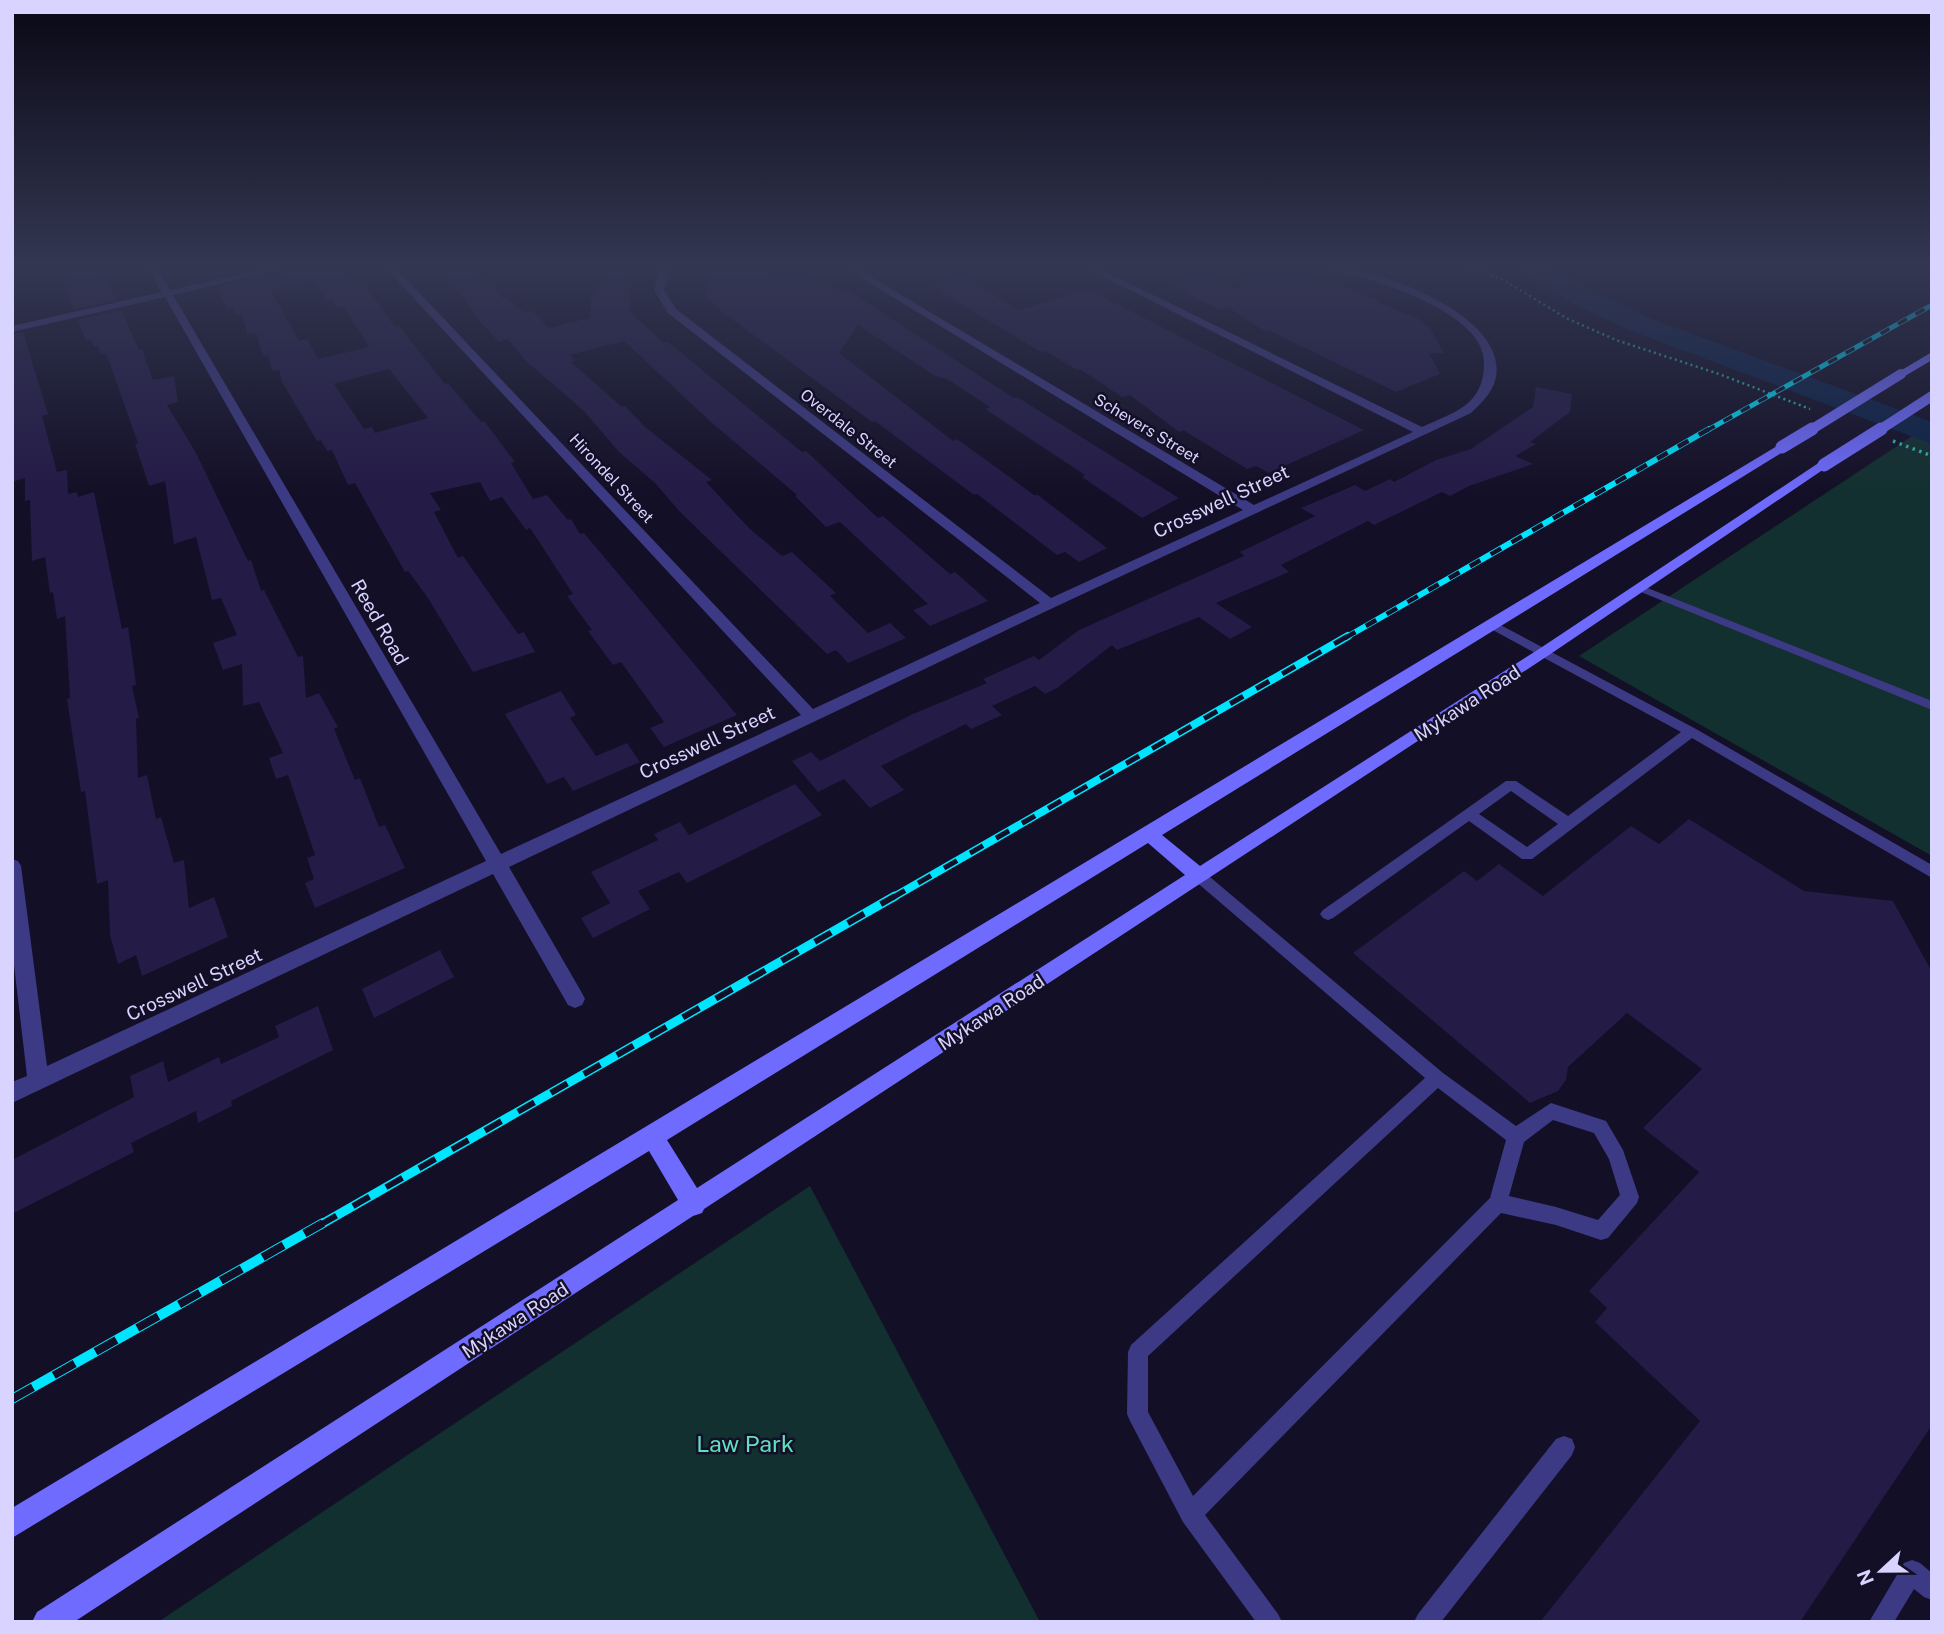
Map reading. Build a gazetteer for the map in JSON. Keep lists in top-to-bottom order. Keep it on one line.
{"streets":{"main road":["Mykawa Road"],"street":["Overdale Street","Schevers Street","Hirondel Street","Crosswell Street","Reed Road"]},"crossings":[["Overdale Street","Crosswell Street"],["Schevers Street","Crosswell Street"],["Hirondel Street","Crosswell Street"],["Crosswell Street","Reed Road"]],"parks":["Law Park"],"north":"left"}
